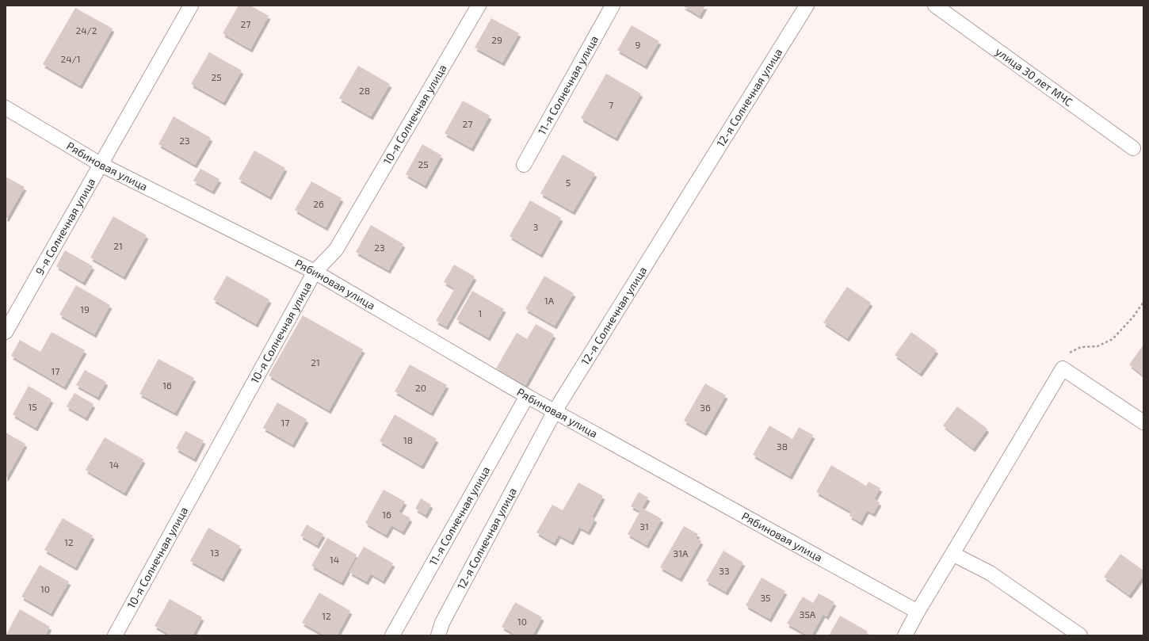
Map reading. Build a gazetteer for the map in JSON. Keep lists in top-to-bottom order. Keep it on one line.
{"streets":{"street":["улица 30 лет МЧС","11-я Солнечная улица","12-я Солнечная улица","10-я Солнечная улица","Рябиновая улица","9-я Солнечная улица"]},"crossings":[["11-я Солнечная улица","Рябиновая улица"],["12-я Солнечная улица","Рябиновая улица"],["10-я Солнечная улица","Рябиновая улица"],["Рябиновая улица","9-я Солнечная улица"]],"house_numbers":["27","24/2","29","9","24/1","25","28","7","27","23","25","5","26","3","21","23","1А","19","1","21","17","16","20","15","36","17","18","38","14","16","31","12","13","31А","14","33","10","35","35А","12","10"]}
